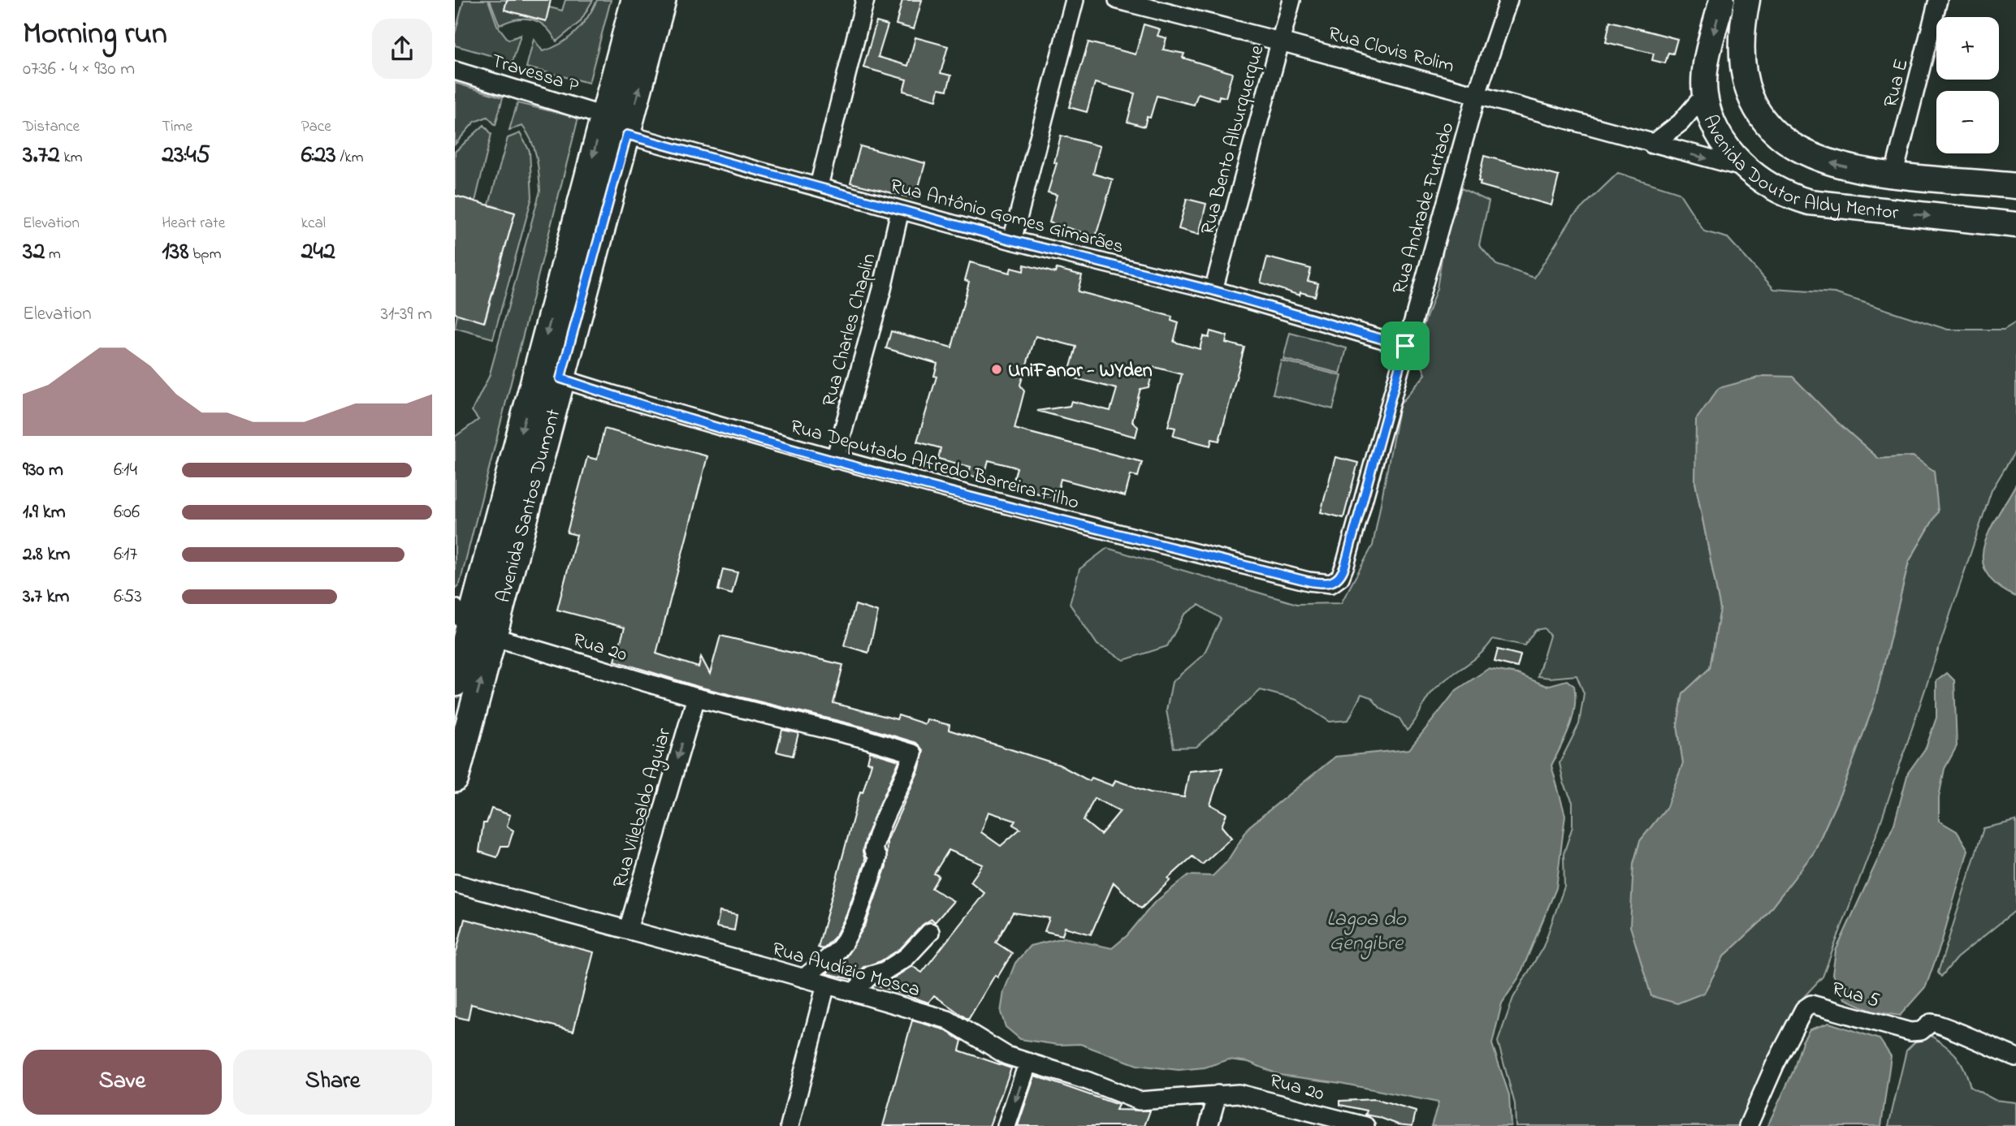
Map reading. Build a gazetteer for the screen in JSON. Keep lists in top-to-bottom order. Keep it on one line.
{"streets":{"main road":["Avenida Santos Dumont"],"street":["Rua Clovis Rolim","Travessa P","Rua E","Rua Bento Alburquerque","Avenida Doutor Aldy Mentor","Rua Andrade Furtado","Rua Antônio Gomes Gimarães","Rua Charles Chaplin","Rua Deputado Alfredo Barreira Filho","Rua 20","Rua Vilebaldo Aguiar","Rua Audízio Mosca","Rua 5"]},"crossings":[["Rua Clovis Rolim","Rua Bento Alburquerque"],["Rua Clovis Rolim","Avenida Doutor Aldy Mentor"],["Rua Clovis Rolim","Rua Andrade Furtado"],["Travessa P","Rua Antônio Gomes Gimarães"],["Travessa P","Avenida Santos Dumont"],["Rua E","Avenida Doutor Aldy Mentor"],["Rua Bento Alburquerque","Rua Antônio Gomes Gimarães"],["Rua Andrade Furtado","Rua Antônio Gomes Gimarães"],["Rua Andrade Furtado","Rua Deputado Alfredo Barreira Filho"],["Rua Antônio Gomes Gimarães","Rua Charles Chaplin"],["Rua Antônio Gomes Gimarães","Avenida Santos Dumont"],["Rua Charles Chaplin","Rua Deputado Alfredo Barreira Filho"],["Rua Deputado Alfredo Barreira Filho","Avenida Santos Dumont"],["Avenida Santos Dumont","Rua 20"],["Rua 20","Rua Vilebaldo Aguiar"],["Rua 20","Rua Audízio Mosca"],["Rua Vilebaldo Aguiar","Rua Audízio Mosca"]],"one_way":["Rua Vilebaldo Aguiar"],"water":["Lagoa do Gengibre"],"places":["UniFanor - WYden"],"page":{"heading":["Morning run","07:36 · 4 × 930 m"],"map_buttons":["+","−"],"stats":[["Distance","3.72 km"],["Time","23:45"],["Pace","6:23 /km"],["Elevation","32 m"],["Heart rate","138 bpm"],["kcal","242"]],"chart":["Elevation","31–39 m"],"list":[{"name":"930 m","note":"6:14"},{"name":"1.9 km","note":"6:06"},{"name":"2.8 km","note":"6:17"},{"name":"3.7 km","note":"6:53"}],"buttons":["Save","Share"]}}
